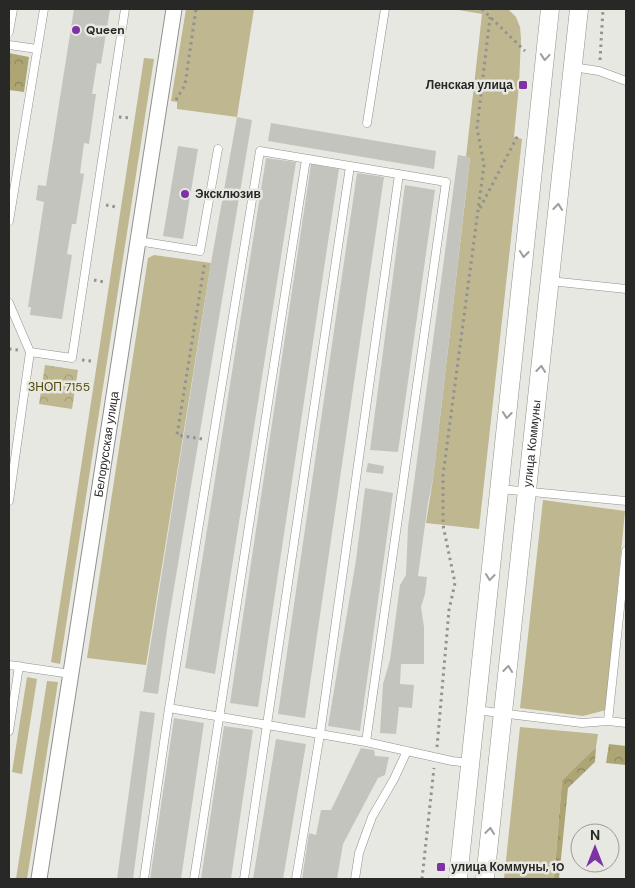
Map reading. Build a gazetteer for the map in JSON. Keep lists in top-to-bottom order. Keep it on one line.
{"streets":{"street":["Белорусская улица","улица Коммуны"]},"parks":["ЗНОП 7155"],"places":{"other":["Queen","Эксклюзив"],"transit":["Ленская улица","улица Коммуны, 10"]},"north":"top"}
